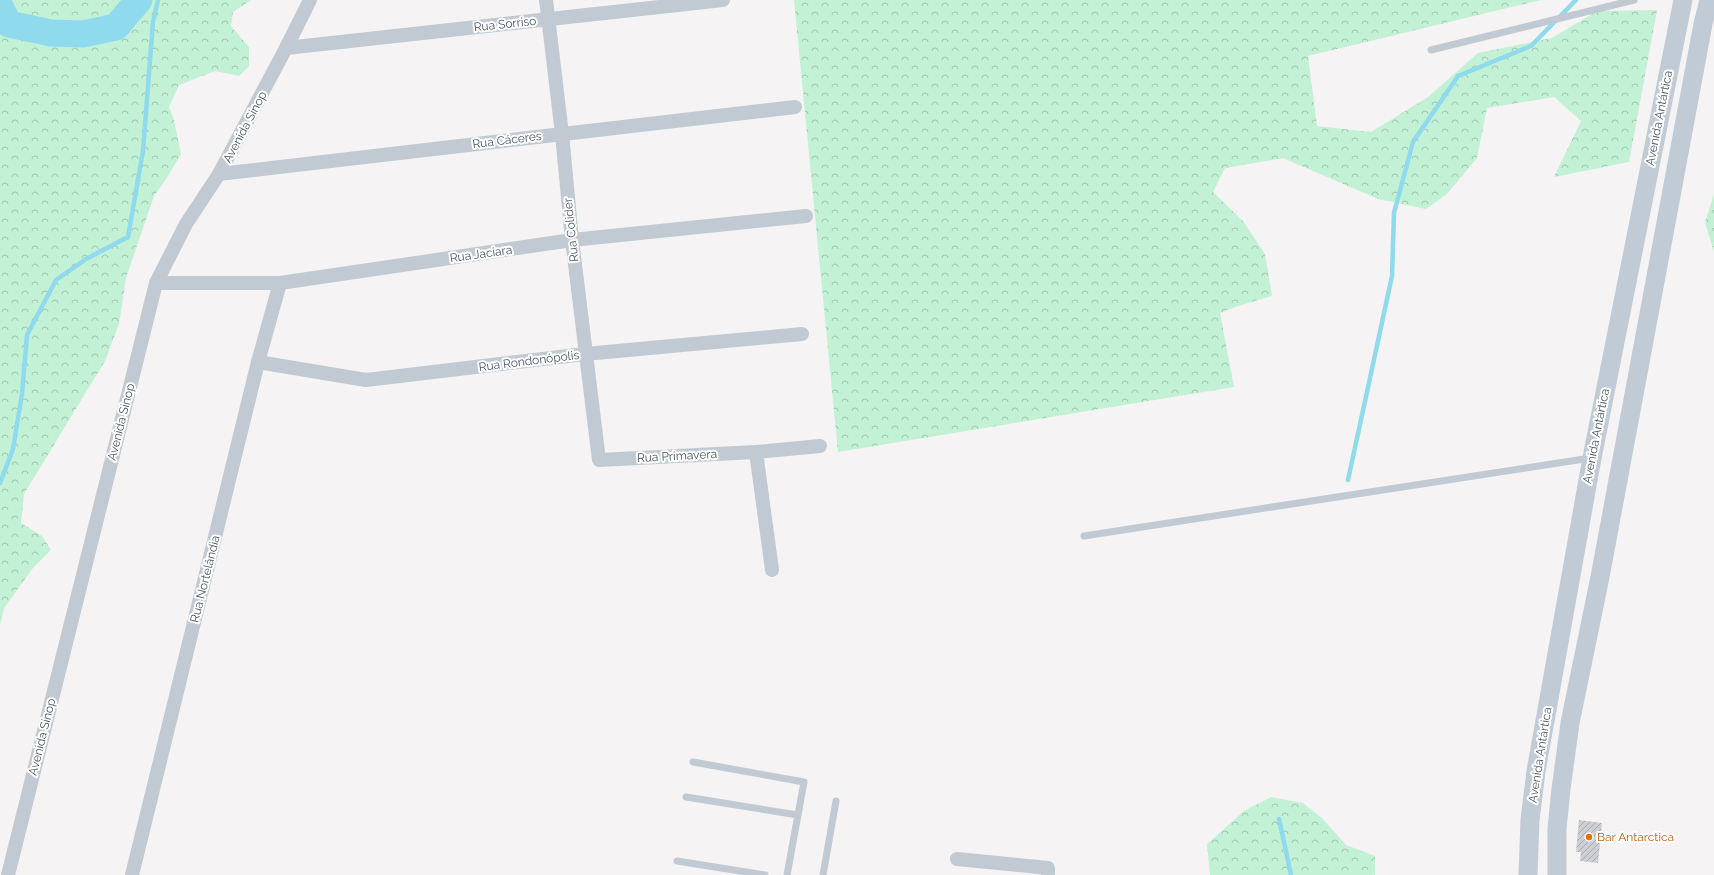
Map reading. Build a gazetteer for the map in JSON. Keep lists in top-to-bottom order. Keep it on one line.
{"streets":{"main road":["Avenida Antártica"],"street":["Rua Sorriso","Avenida Sinop","Rua Cáceres","Rua Colider","Rua Jaciara","Rua Rondonópolis","Rua Primavera","Rua Nortelândia"]},"crossings":[["Rua Sorriso","Avenida Sinop"],["Rua Sorriso","Rua Colider"],["Avenida Sinop","Rua Cáceres"],["Avenida Sinop","Rua Jaciara"],["Rua Cáceres","Rua Colider"],["Rua Colider","Rua Jaciara"],["Rua Colider","Rua Rondonópolis"],["Rua Colider","Rua Primavera"],["Rua Jaciara","Rua Nortelândia"],["Rua Rondonópolis","Rua Nortelândia"]],"places":["Bar Antarctica"]}
